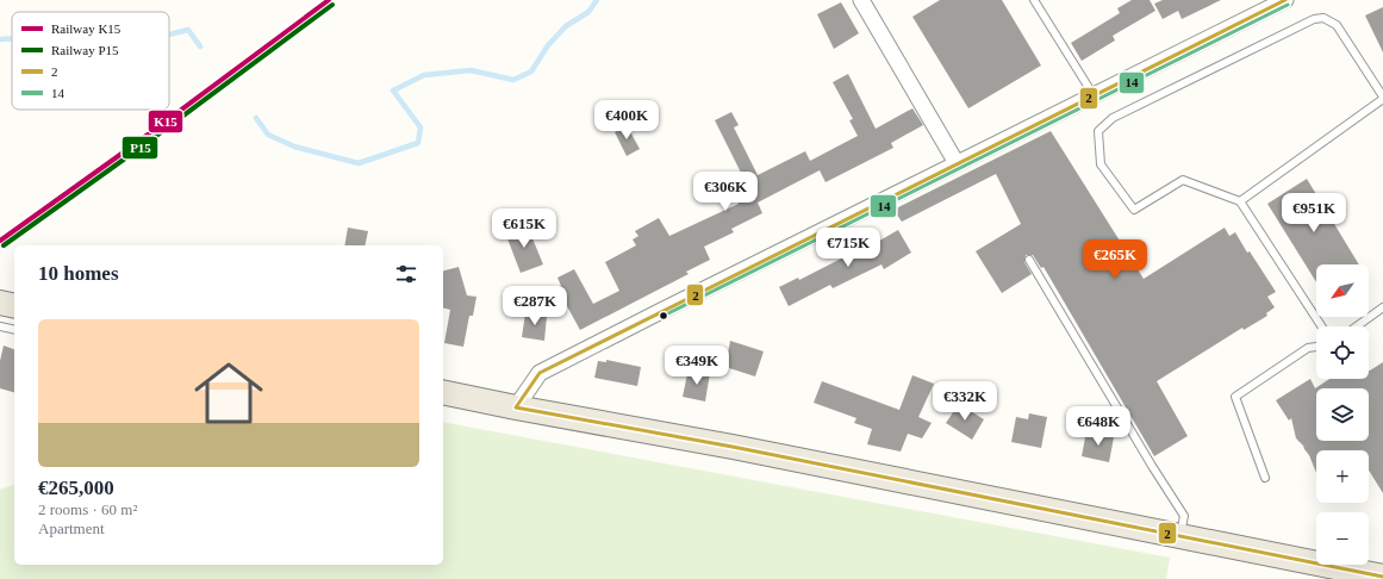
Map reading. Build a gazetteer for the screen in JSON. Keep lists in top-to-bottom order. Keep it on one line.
{"lines":["rail line K15","transit line 2","rail line P15","transit line 14"],"legend":["Railway K15","Railway P15","2","14"],"north":"bottom left","page":{"price":["€400K","€306K","€951K","€615K","€715K","€265K","€287K","€349K","€332K","€648K"],"heading":"10 homes","map_buttons":["+","−"],"list":[{"name":"€265,000","note":"2 rooms · 60 m² · Apartment"}]}}
